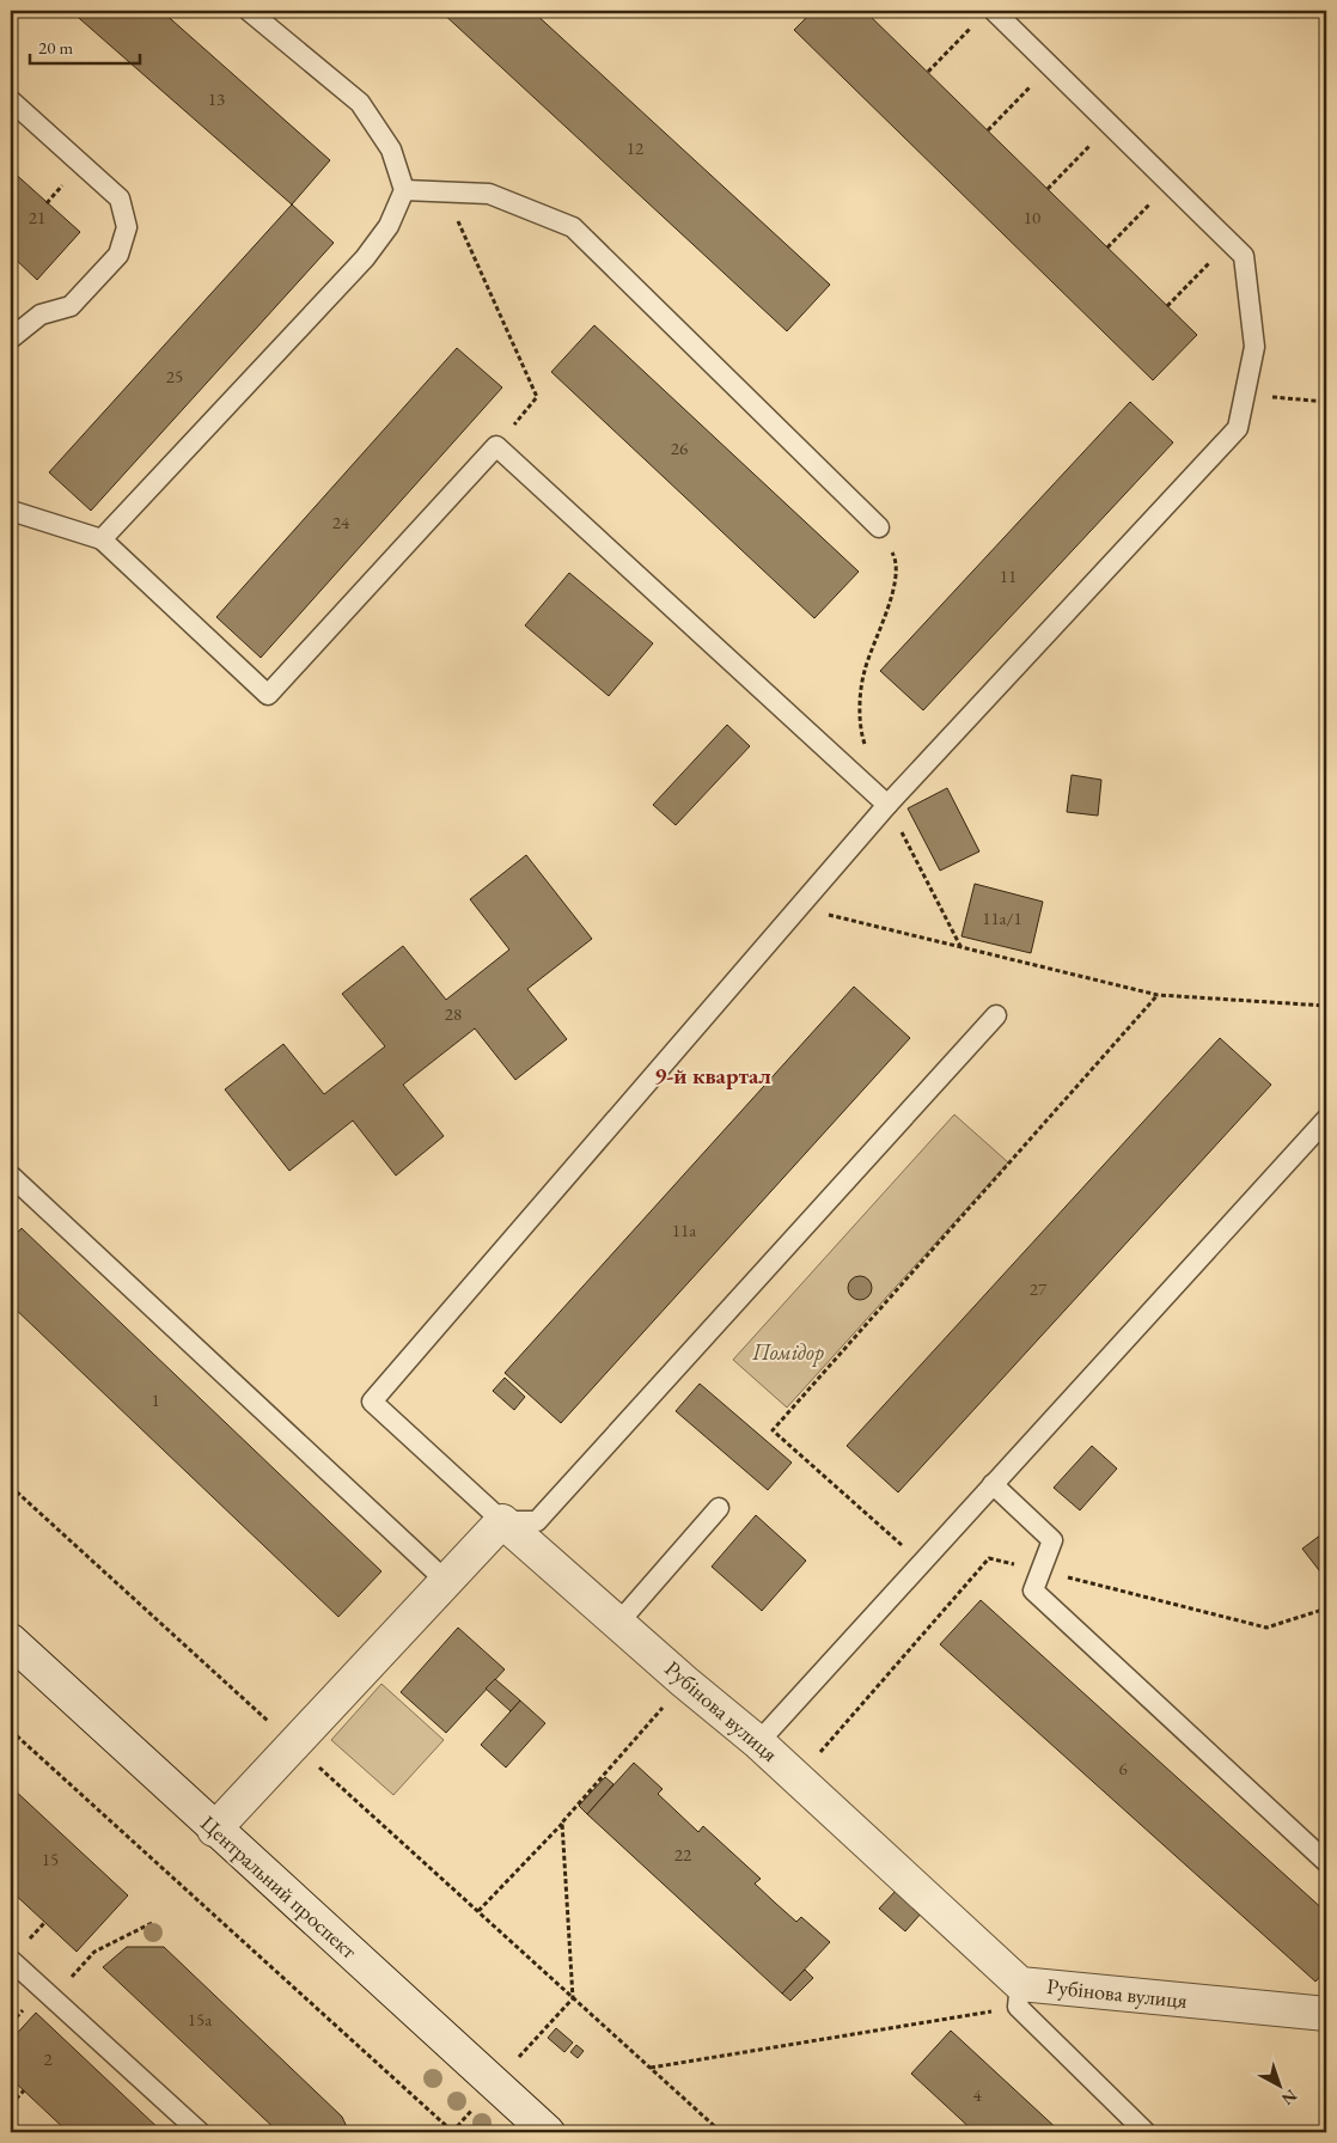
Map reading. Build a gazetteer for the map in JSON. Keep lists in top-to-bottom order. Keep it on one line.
{"streets":{"street":["Рубінова вулиця","Центральний проспект"]},"districts":["9-й квартал"],"parks":["Помідор"],"house_numbers":["13","12","21","10","25","26","24","11","11а/1","28","11а","27","1","6","22","15","15а","2","4"],"scale_bar":"20 m","north":"bottom right"}
